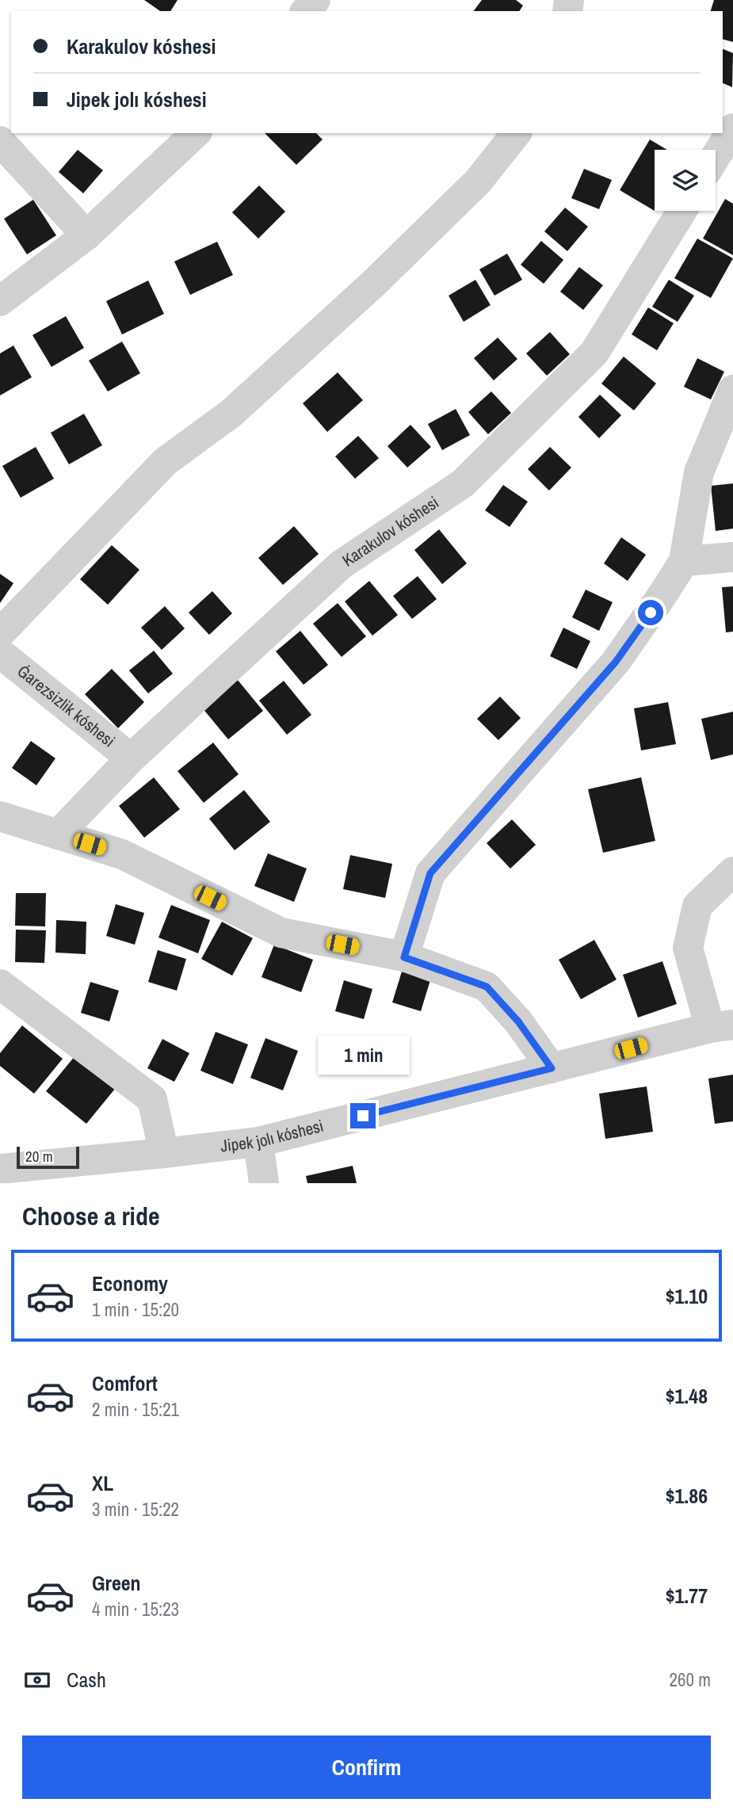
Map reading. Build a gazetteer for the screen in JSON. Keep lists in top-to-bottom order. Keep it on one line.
{"streets":{"street":["Karakulov kóshesi","Ǵarezsizlik kóshesi","Jipek jolı kóshesi"]},"crossings":[["Karakulov kóshesi","Ǵarezsizlik kóshesi"]],"scale_bar":"20 m","page":{"banner":["Karakulov kóshesi","Jipek jolı kóshesi"],"bubble":"1 min","scale":"20 m","heading":"Choose a ride","list":[{"name":"Economy","note":"1 min · 15:20","value":"$1.10"},{"name":"Comfort","note":"2 min · 15:21","value":"$1.48"},{"name":"XL","note":"3 min · 15:22","value":"$1.86"},{"name":"Green","note":"4 min · 15:23","value":"$1.77"}],"pay":["Cash","260 m"],"buttons":"Confirm"}}
